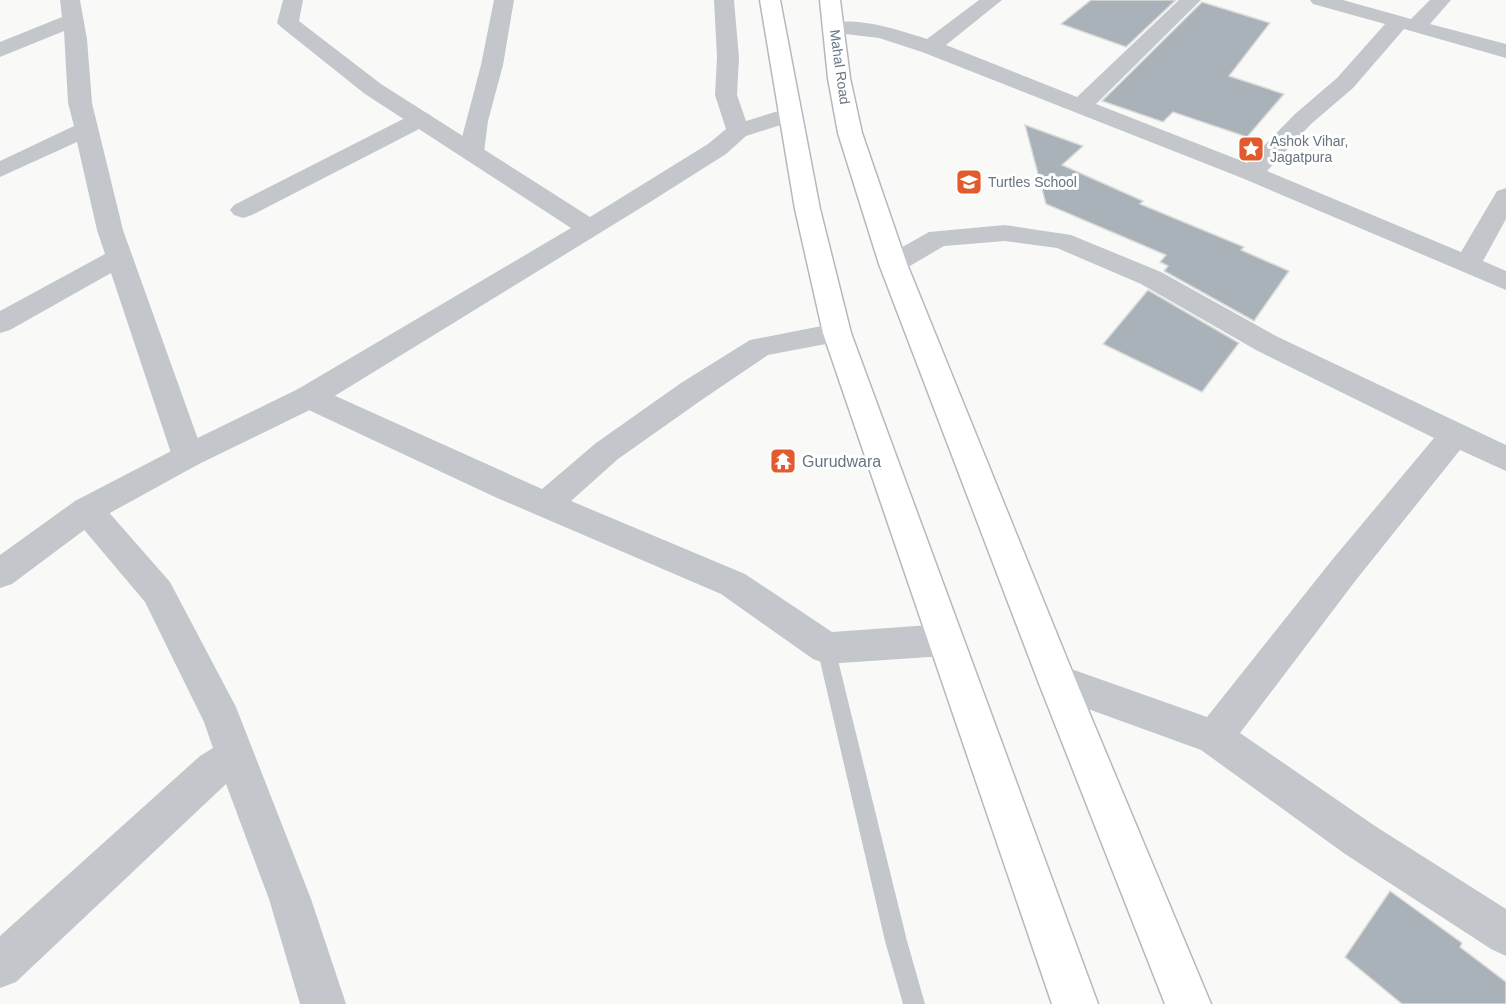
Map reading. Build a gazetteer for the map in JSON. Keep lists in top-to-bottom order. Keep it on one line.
{"streets":{"main road":["Mahal Road"]},"places":{"place":["Ashok Vihar, Jagatpura"],"school or university":["Turtles School"],"temple":["Gurudwara"]}}
